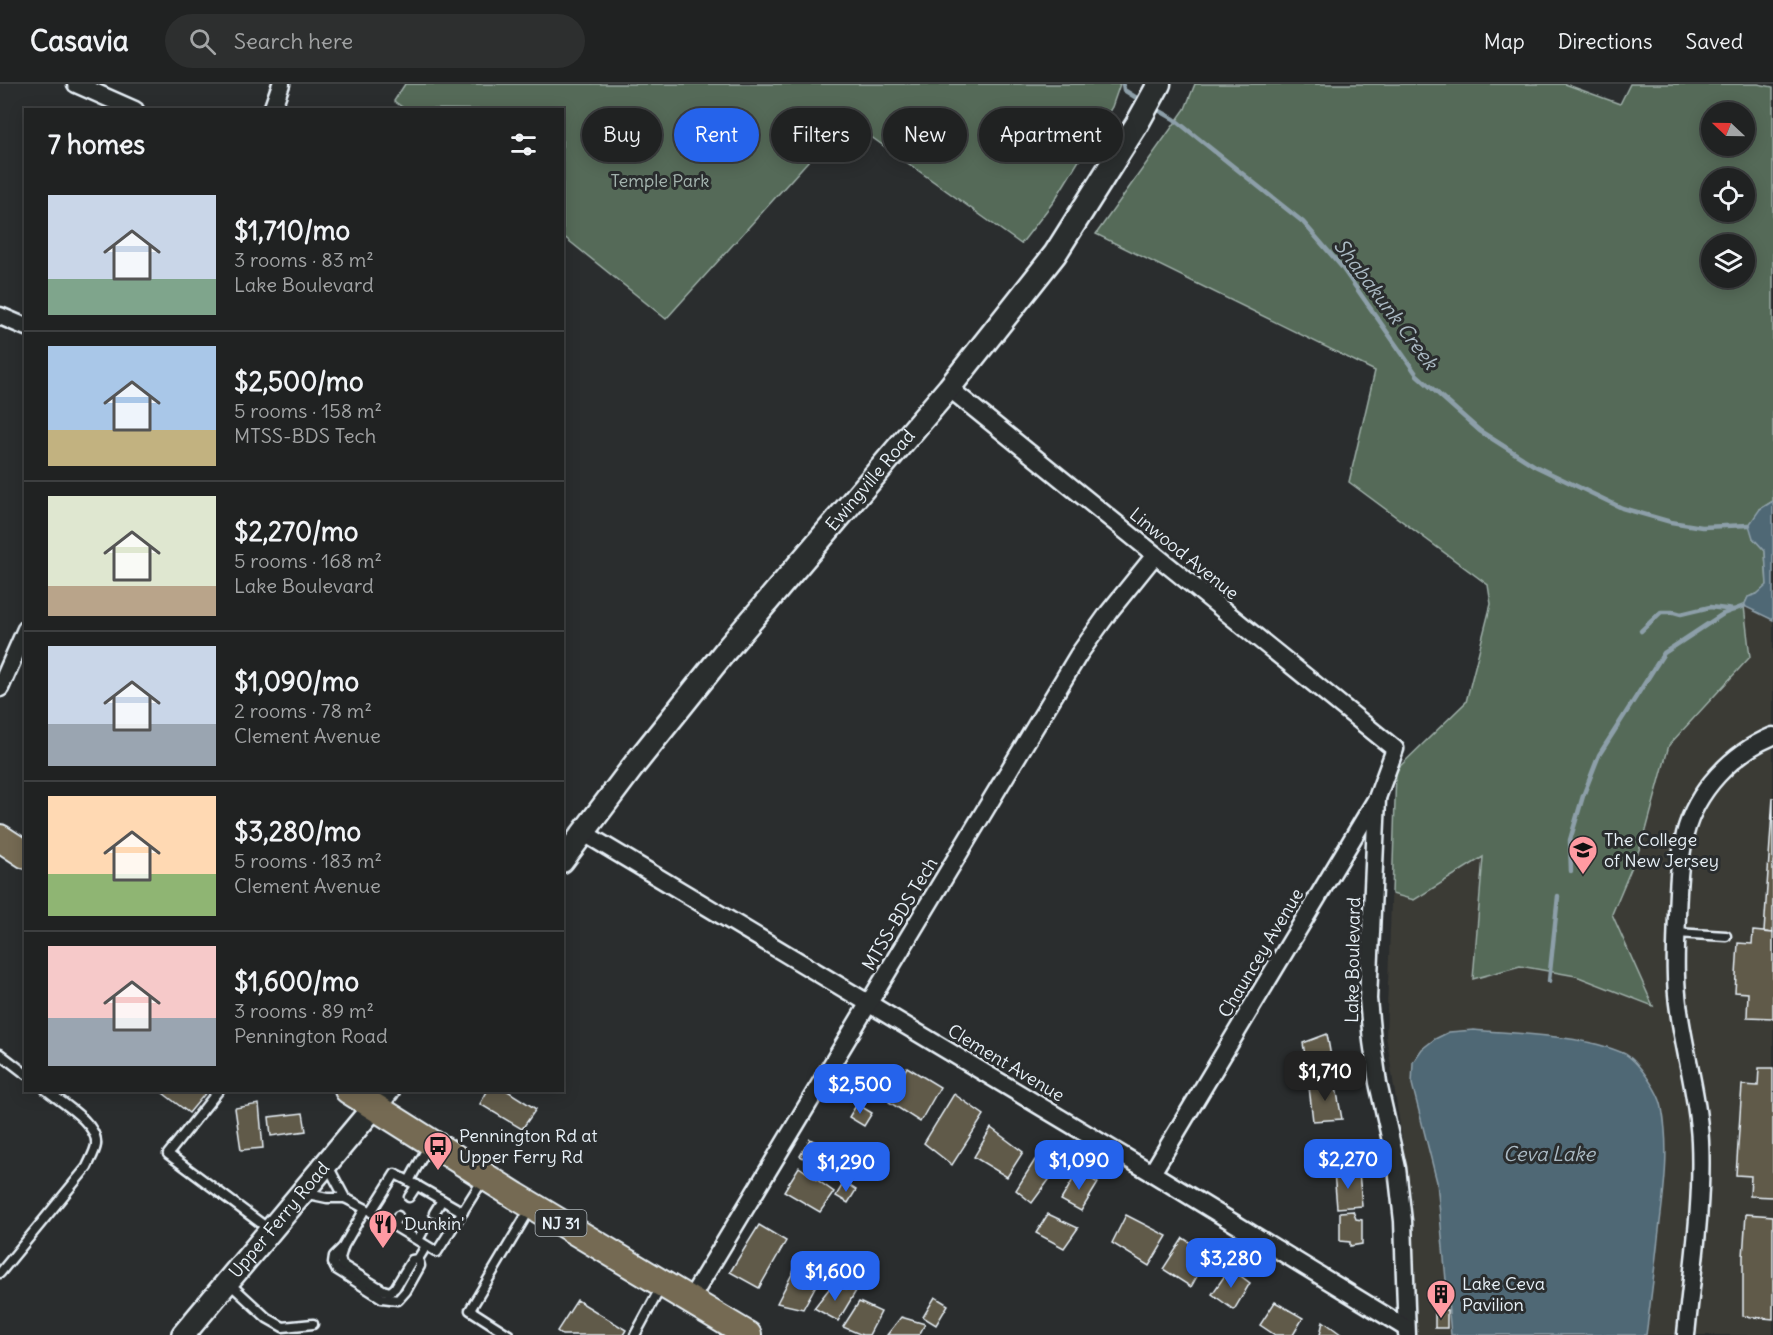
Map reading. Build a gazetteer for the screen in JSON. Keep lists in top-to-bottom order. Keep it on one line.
{"streets":{"main road":["Ewingville Road","Upper Ferry Road","NJ 31"],"street":["Linwood Avenue","MTSS-BDS Tech","Chauncey Avenue","Lake Boulevard","Clement Avenue"]},"crossings":[["Ewingville Road","Linwood Avenue"],["Ewingville Road","Clement Avenue"],["Linwood Avenue","MTSS-BDS Tech"],["Linwood Avenue","Chauncey Avenue"],["MTSS-BDS Tech","Clement Avenue"],["MTSS-BDS Tech","NJ 31"],["Chauncey Avenue","Lake Boulevard"],["Chauncey Avenue","Clement Avenue"],["Lake Boulevard","Clement Avenue"],["Upper Ferry Road","NJ 31"]],"water":["Shabakunk Creek","Ceva Lake"],"parks":["Temple Park"],"places":{"school or university":["The College of New Jersey"],"bus stop":["Pennington Rd at Upper Ferry Rd"],"restaurant":["Dunkin'"],"building":["Lake Ceva Pavilion"]},"north":"left","page":{"header":"Casavia","search":"Search here","nav":["Map","Directions","Saved"],"chip":["Buy","Rent","Filters","New","Apartment"],"heading":"7 homes","list":[{"name":"$1,710/mo","note":"3 rooms · 83 m² · Lake Boulevard"},{"name":"$2,500/mo","note":"5 rooms · 158 m² · MTSS-BDS Tech"},{"name":"$2,270/mo","note":"5 rooms · 168 m² · Lake Boulevard"},{"name":"$1,090/mo","note":"2 rooms · 78 m² · Clement Avenue"},{"name":"$3,280/mo","note":"5 rooms · 183 m² · Clement Avenue"},{"name":"$1,600/mo","note":"3 rooms · 89 m² · Pennington Road"}],"price":["$1,710","$2,500","$2,270","$1,090","$1,290","$3,280","$1,600"]}}
